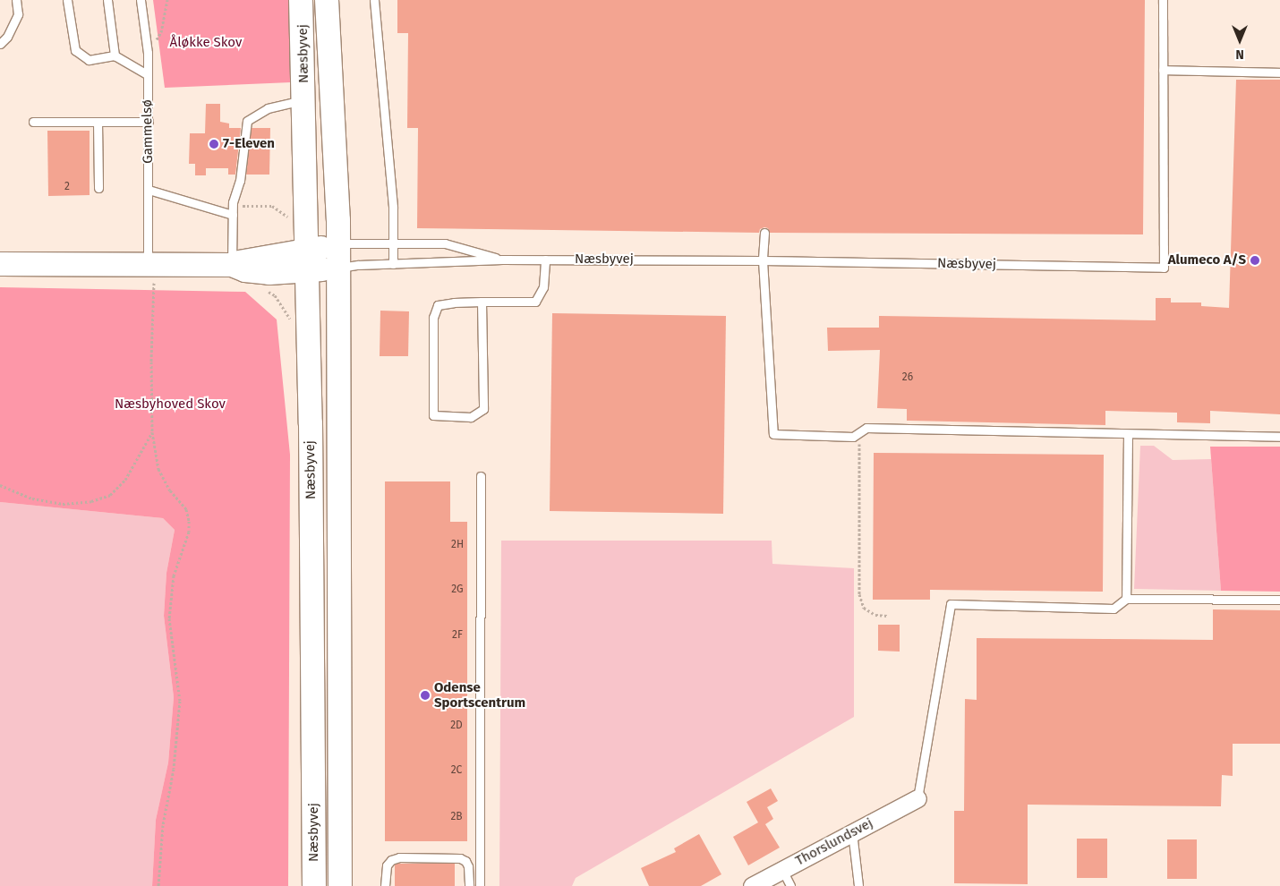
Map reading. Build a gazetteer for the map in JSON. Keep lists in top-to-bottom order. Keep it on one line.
{"streets":{"street":["Næsbyvej","Thorslundsvej"],"lane":["Gammelsø"]},"parks":["Åløkke Skov","Næsbyhoved Skov"],"places":["7-Eleven","Alumeco A/S","Odense Sportscentrum"],"house_numbers":["2","26","2H","2G","2F","2D","2C","2B"],"north":"bottom"}
